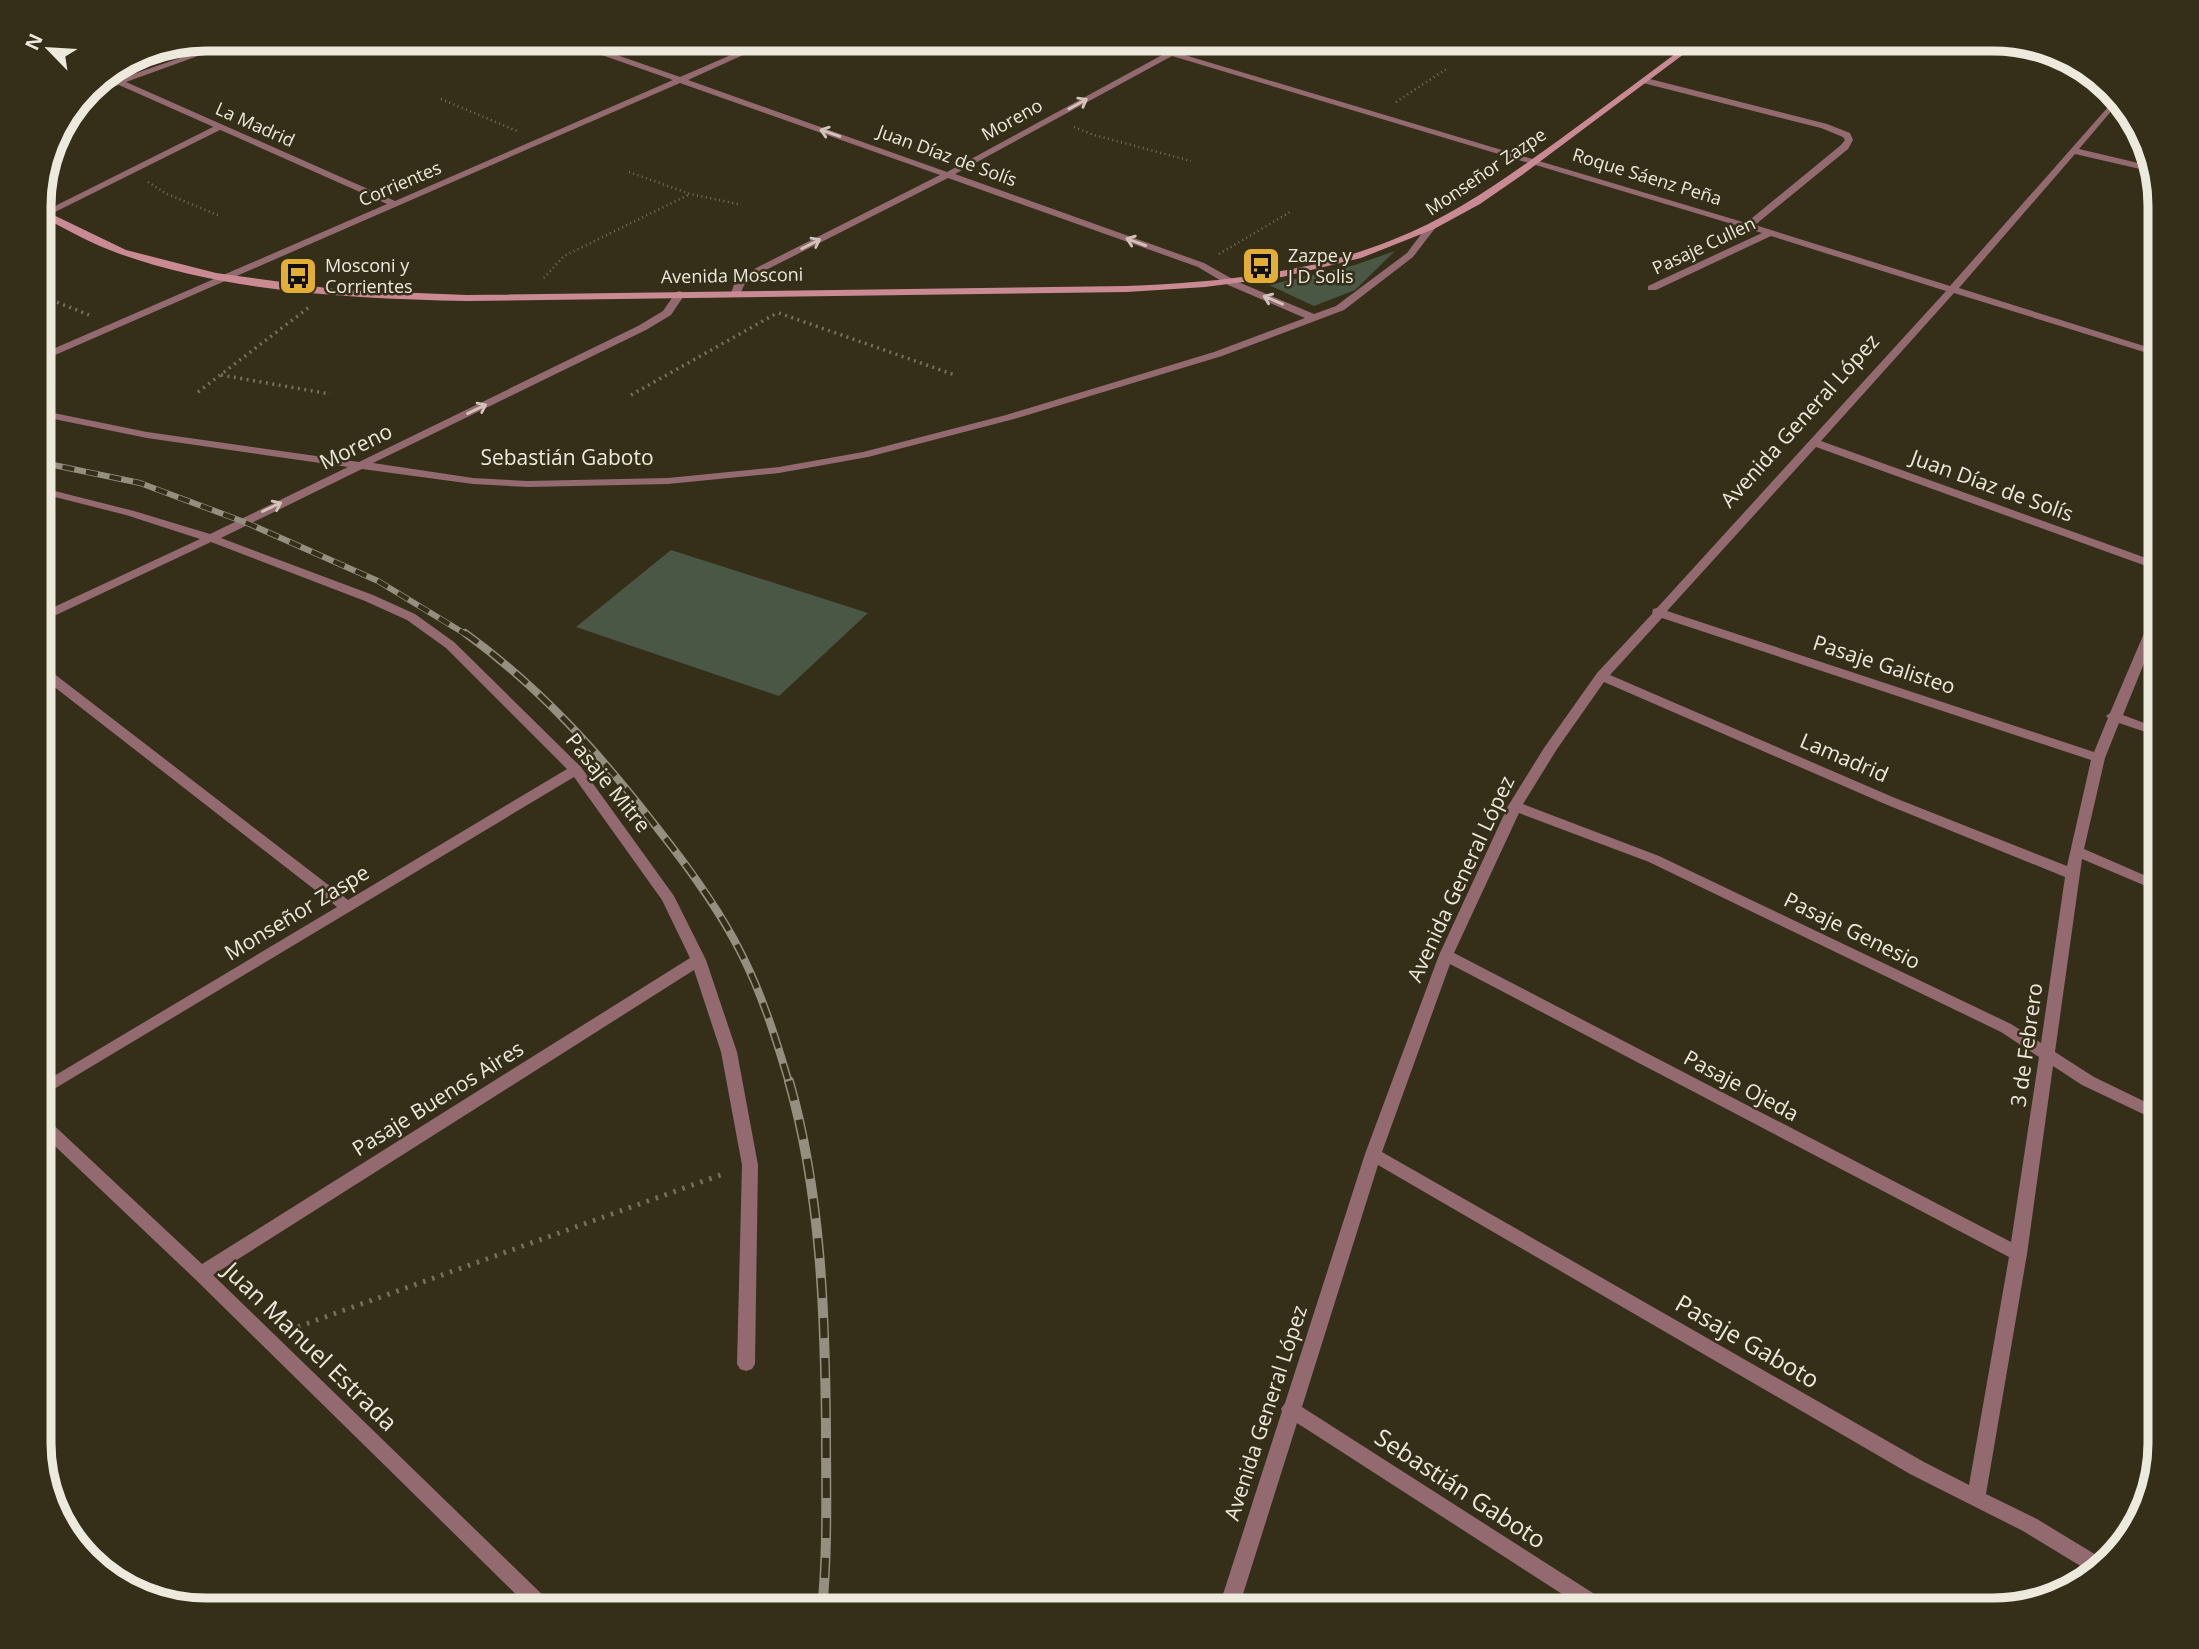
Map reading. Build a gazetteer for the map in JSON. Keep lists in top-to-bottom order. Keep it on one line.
{"streets":{"street":["Moreno","La Madrid","Juan Díaz de Solís","Monseñor Zazpe","Roque Sáenz Peña","Corrientes","Pasaje Cullen","Avenida Mosconi","Avenida General López","Sebastián Gaboto","Pasaje Galisteo","Lamadrid","Pasaje Mitre","Monseñor Zaspe","Pasaje Genesio","3 de Febrero","Pasaje Ojeda","Pasaje Buenos Aires","Pasaje Gaboto","Juan Manuel Estrada"]},"crossings":[["Moreno","Juan Díaz de Solís"],["Moreno","Roque Sáenz Peña"],["Moreno","Avenida Mosconi"],["Moreno","Sebastián Gaboto"],["Moreno","Pasaje Mitre"],["La Madrid","Corrientes"],["Juan Díaz de Solís","Monseñor Zazpe"],["Juan Díaz de Solís","Corrientes"],["Juan Díaz de Solís","Avenida Mosconi"],["Juan Díaz de Solís","Avenida General López"],["Monseñor Zazpe","Roque Sáenz Peña"],["Monseñor Zazpe","Pasaje Cullen"],["Monseñor Zazpe","Avenida Mosconi"],["Monseñor Zazpe","Sebastián Gaboto"],["Roque Sáenz Peña","Pasaje Cullen"],["Roque Sáenz Peña","Avenida General López"],["Corrientes","Avenida Mosconi"],["Avenida General López","Sebastián Gaboto"],["Avenida General López","Pasaje Galisteo"],["Avenida General López","Lamadrid"],["Avenida General López","Pasaje Genesio"],["Avenida General López","Pasaje Ojeda"],["Avenida General López","Pasaje Gaboto"],["Pasaje Galisteo","3 de Febrero"],["Lamadrid","3 de Febrero"],["Pasaje Mitre","Monseñor Zaspe"],["Pasaje Mitre","Pasaje Buenos Aires"],["Pasaje Genesio","3 de Febrero"],["3 de Febrero","Pasaje Ojeda"],["3 de Febrero","Pasaje Gaboto"],["Pasaje Buenos Aires","Juan Manuel Estrada"]],"one_way":["Moreno","Juan Díaz de Solís"],"places":{"bus stop":["Zazpe y J D Solis","Mosconi y Corrientes"]},"north":"top left"}
